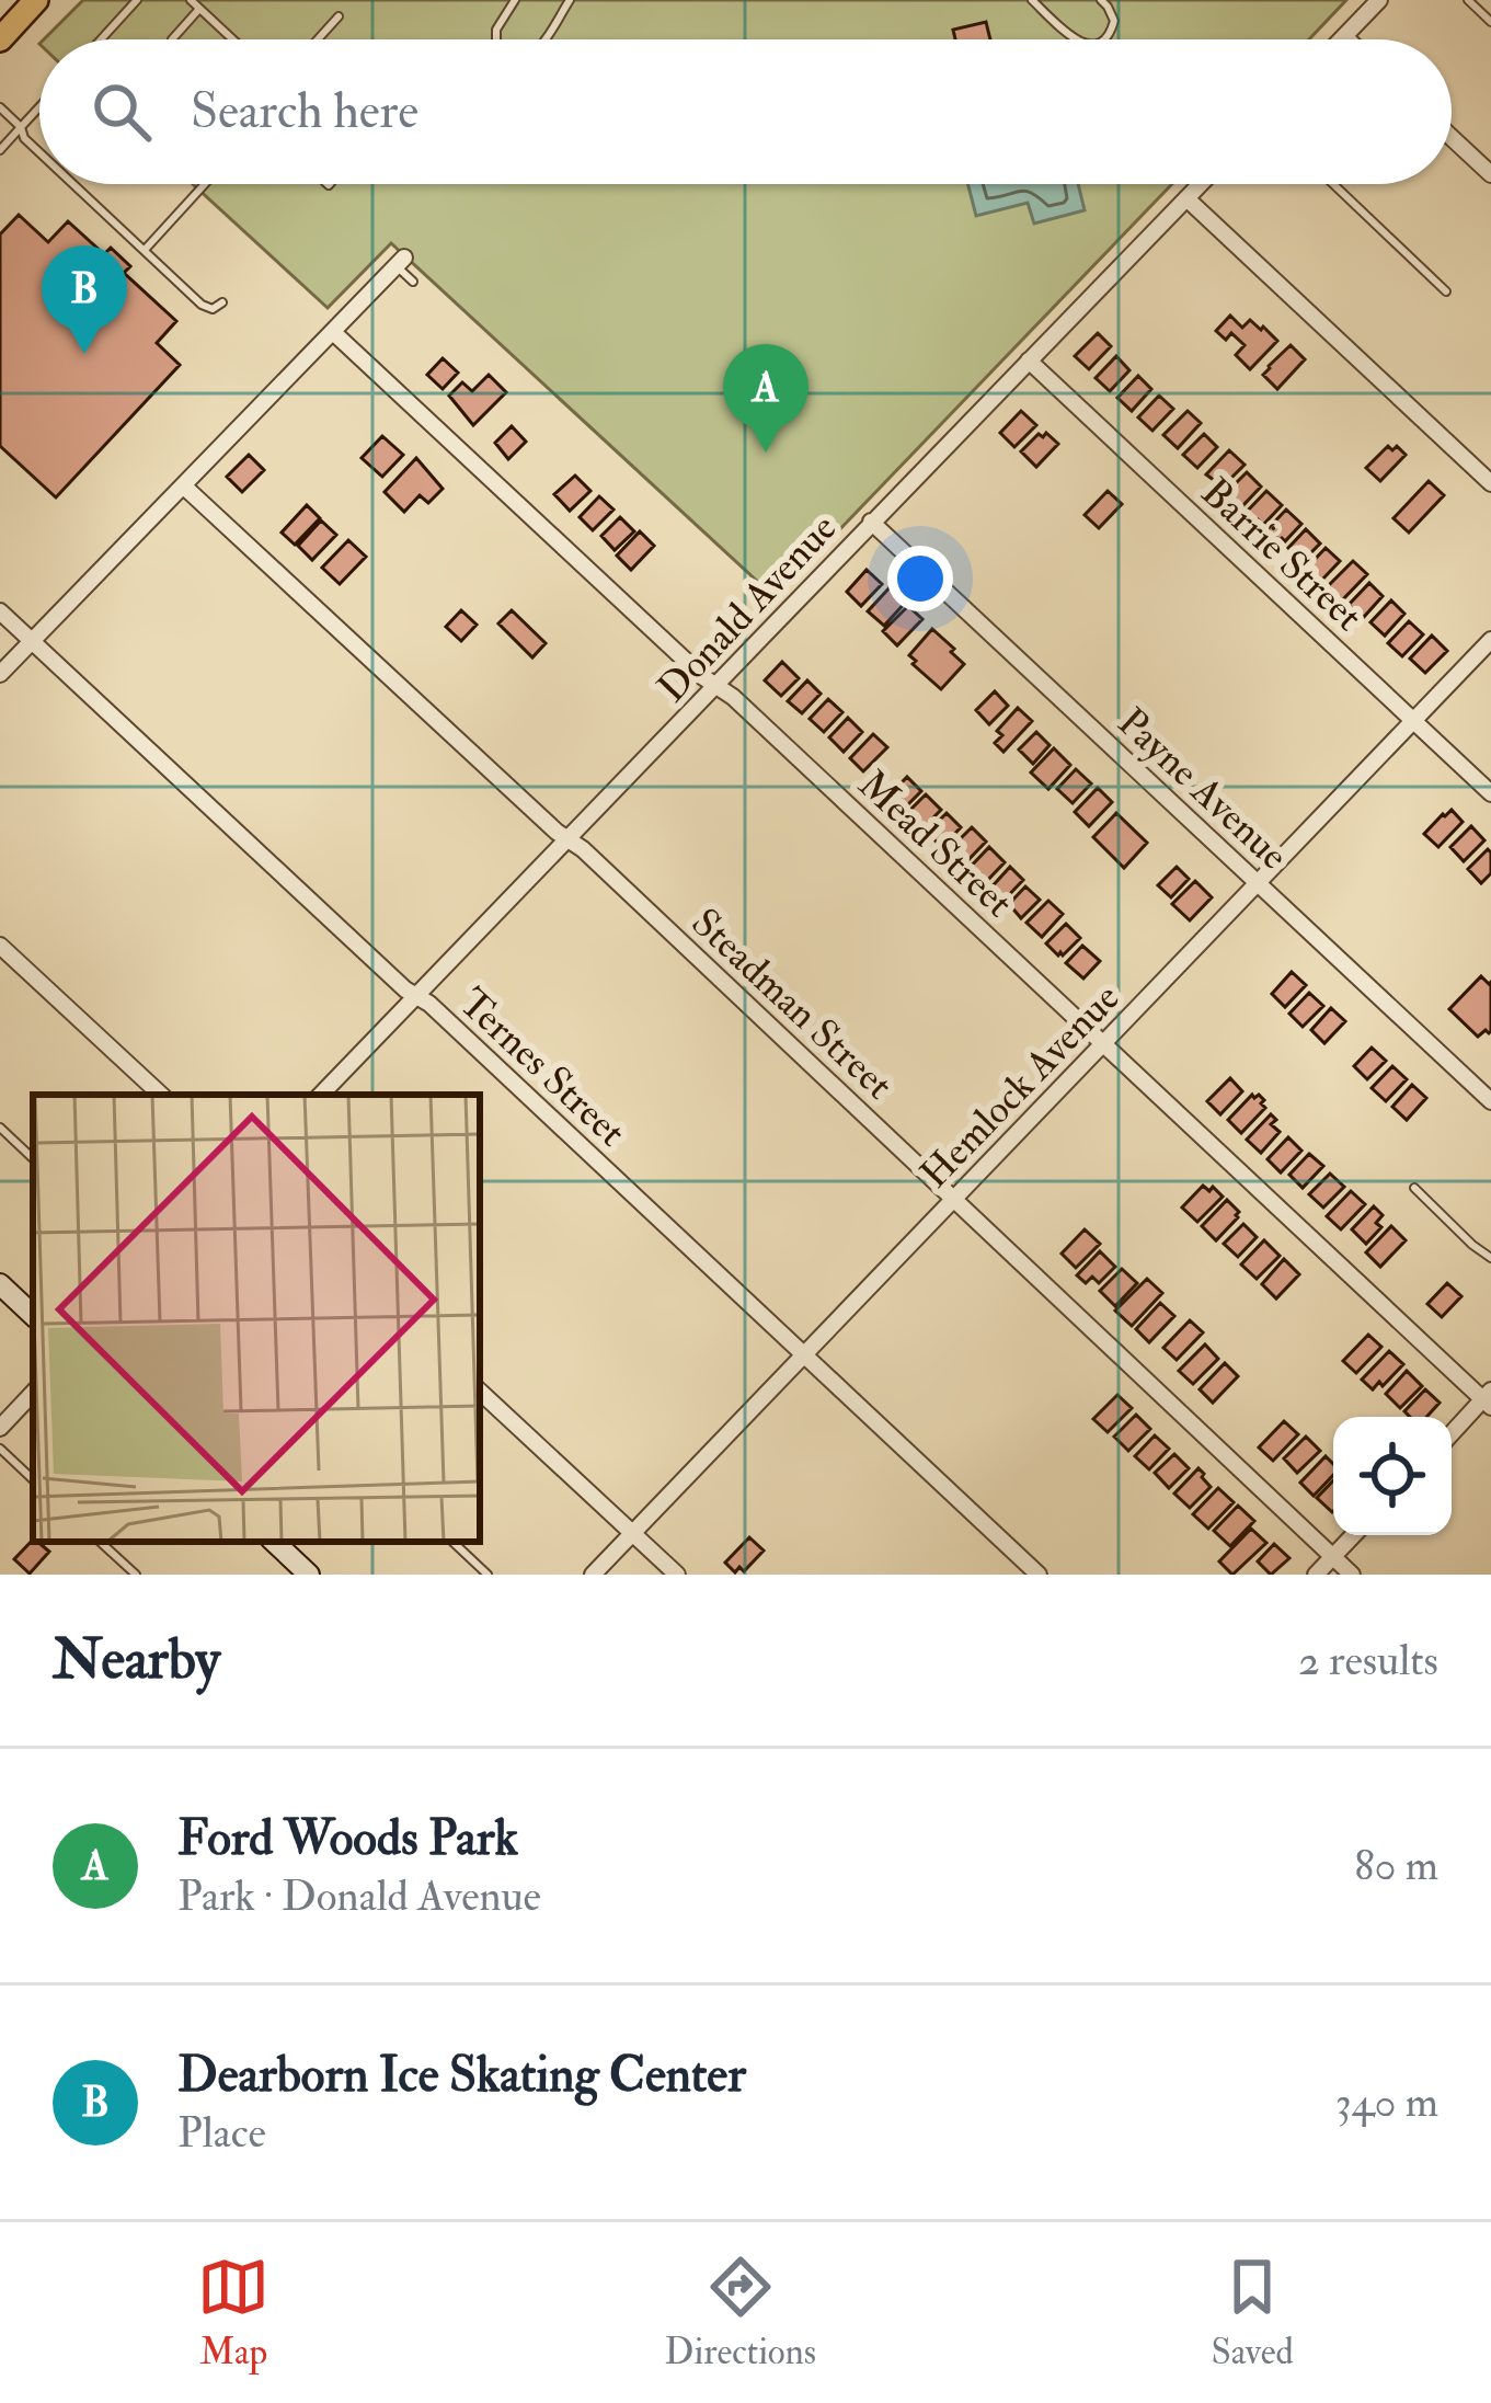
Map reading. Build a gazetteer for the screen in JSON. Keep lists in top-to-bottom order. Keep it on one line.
{"streets":{"street":["Barrie Street","Donald Avenue","Payne Avenue","Mead Street","Steadman Street","Ternes Street","Hemlock Avenue"]},"crossings":[["Barrie Street","Donald Avenue"],["Barrie Street","Hemlock Avenue"],["Donald Avenue","Payne Avenue"],["Donald Avenue","Mead Street"],["Donald Avenue","Steadman Street"],["Donald Avenue","Ternes Street"],["Payne Avenue","Hemlock Avenue"],["Mead Street","Hemlock Avenue"],["Steadman Street","Hemlock Avenue"],["Ternes Street","Hemlock Avenue"]],"page":{"search":"Search here","pins":["B","A"],"heading":["Nearby","2 results"],"list":[{"mark":"A","name":"Ford Woods Park","note":"Park · Donald Avenue","value":"80 m"},{"mark":"B","name":"Dearborn Ice Skating Center","note":"Place","value":"340 m"}],"nav":["Map","Directions","Saved"]}}
